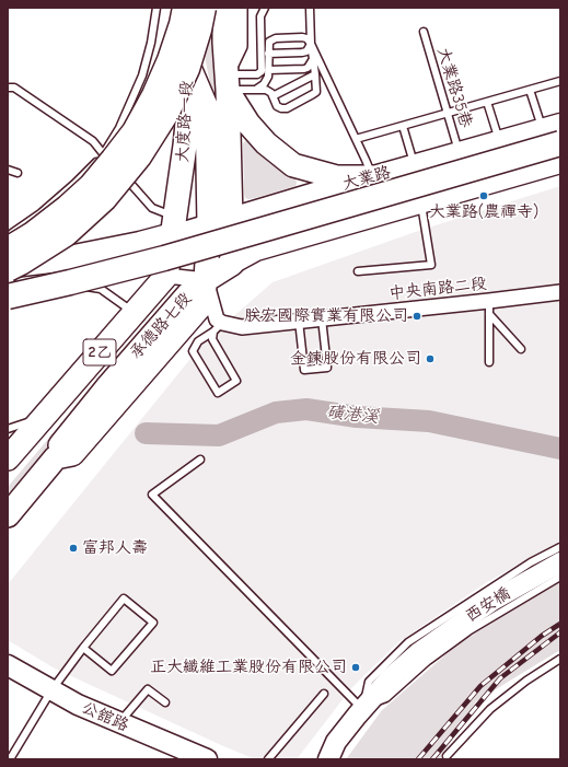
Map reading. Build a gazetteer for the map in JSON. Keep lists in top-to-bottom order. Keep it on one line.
{"streets":{"main road":["大度路一段","大業路","承德路七段","2乙","西安橋","公舘路"],"street":["中央南路二段"],"lane":["大業路35巷"]},"crossings":[["大業路35巷","大業路"],["大度路一段","大業路"],["大度路一段","承德路七段"],["大業路","承德路七段"],["承德路七段","2乙"]],"water":["磺港溪"],"places":["大業路(農禪寺)","朕宏國際實業有限公司","金鍊股份有限公司","富邦人壽","正大纖維工業股份有限公司"]}
